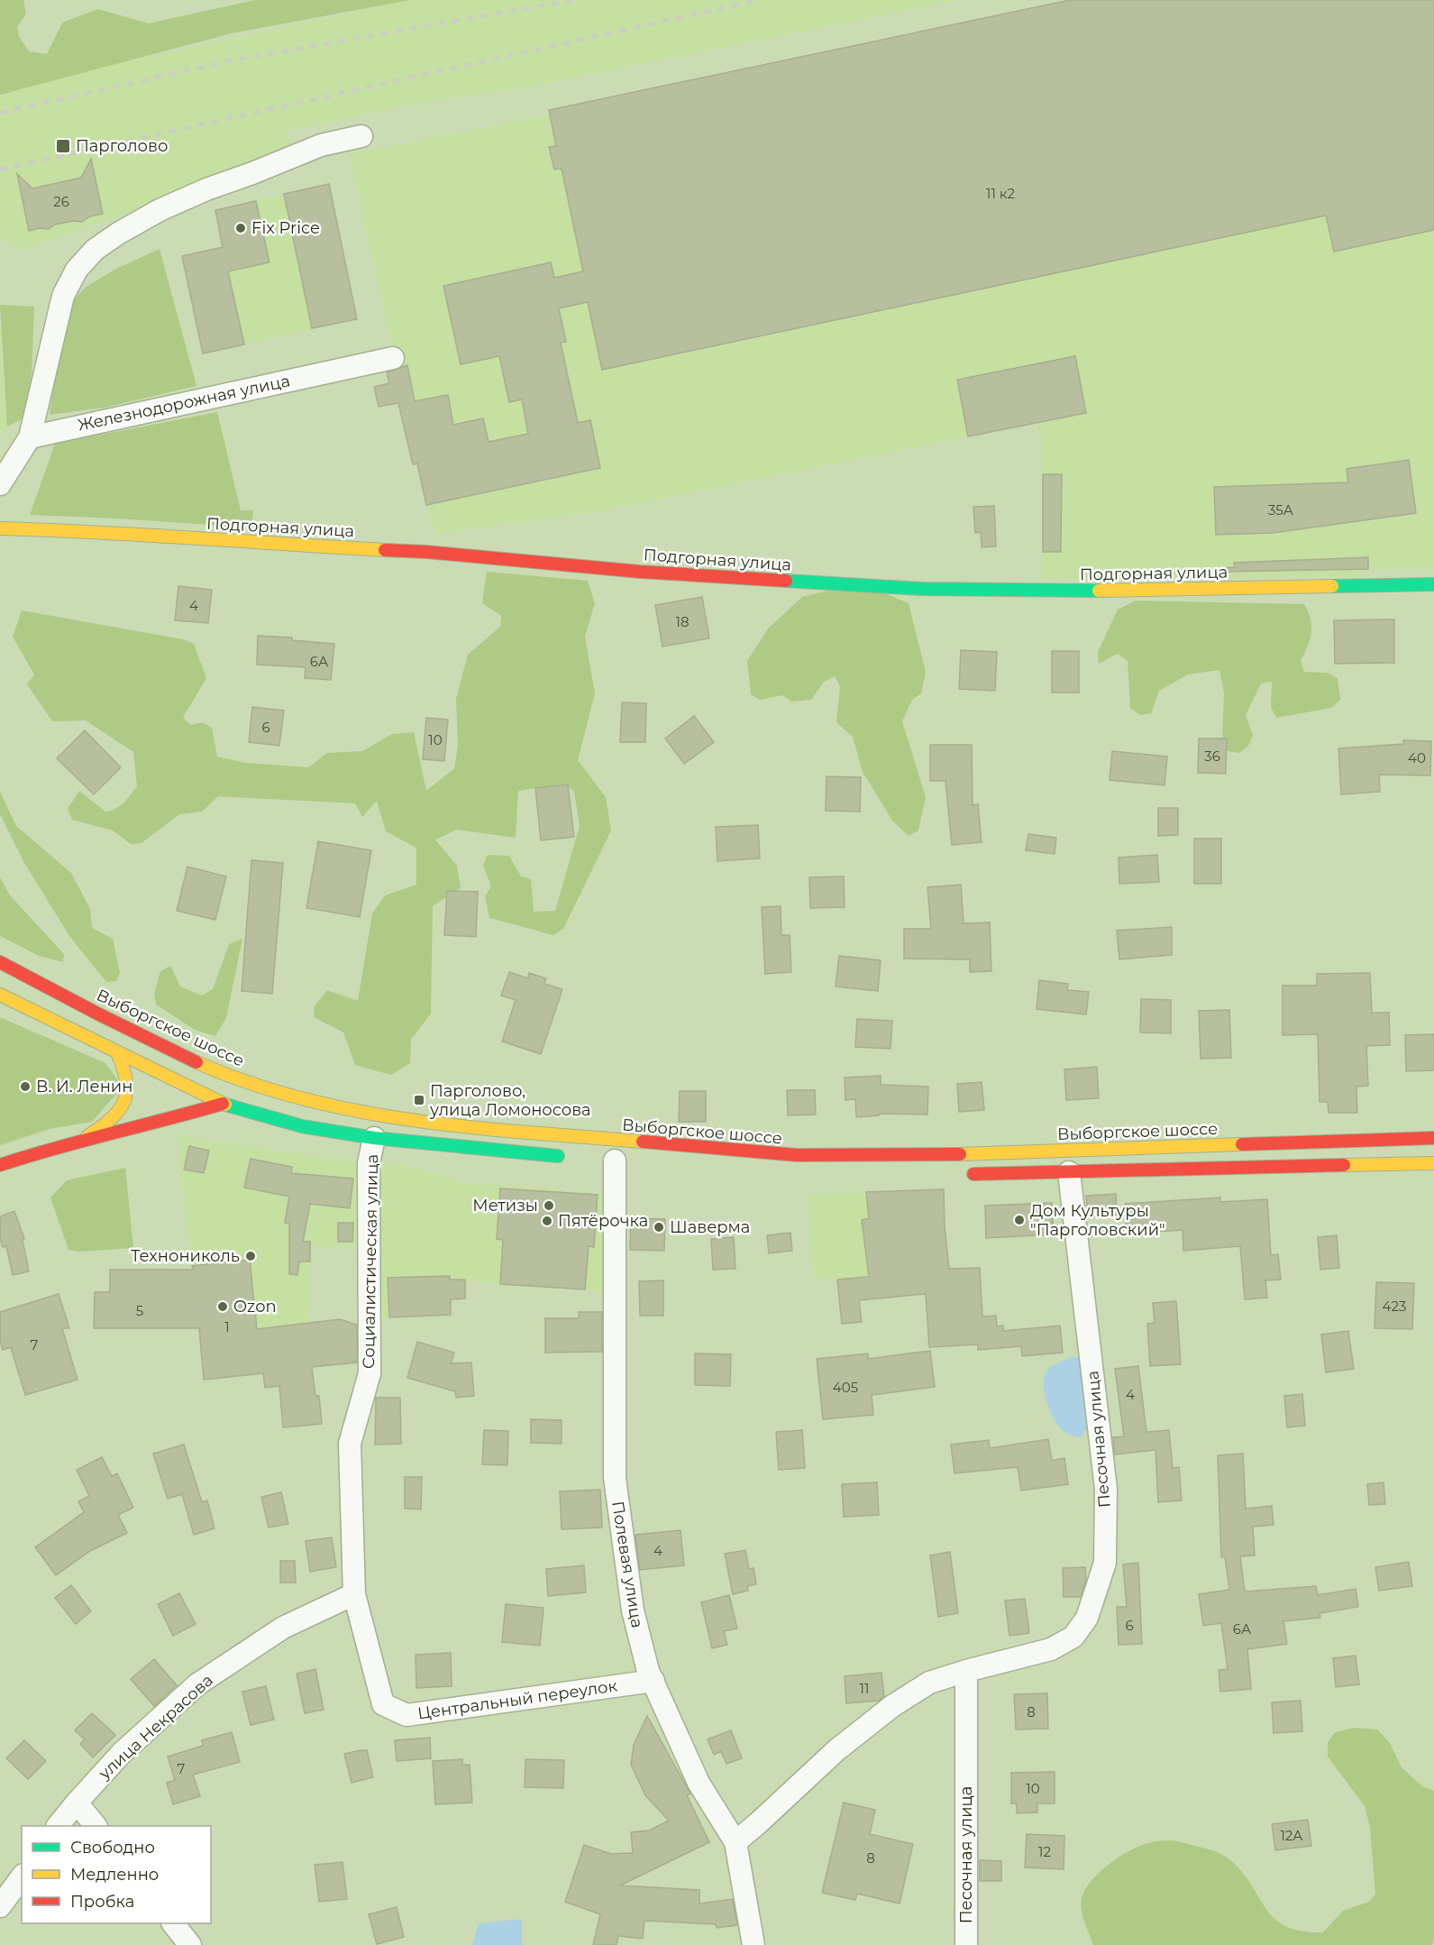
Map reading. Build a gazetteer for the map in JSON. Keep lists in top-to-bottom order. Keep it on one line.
{"streets":{"main road":["Подгорная улица","Выборгское шоссе"],"street":["Железнодорожная улица","Социалистическая улица","Песочная улица","Полевая улица","Центральный переулок","улица Некрасова"]},"crossings":[["Социалистическая улица","Центральный переулок"],["Социалистическая улица","улица Некрасова"],["Полевая улица","Центральный переулок"]],"places":{"transit":["Парголово","Парголово, улица Ломоносова"],"other":["Fix Price","В. И. Ленин","Метизы","Дом Культуры \"Парголовский\"","Пятёрочка","Шаверма","Технониколь","Ozon"]},"house_numbers":["11 к2","26","35А","4","18","6А","6","10","36","40","423","5","1","7","405","4","4","6","6А","11","8","7","10","12А","12","8"],"legend":["Свободно","Медленно","Пробка"]}
